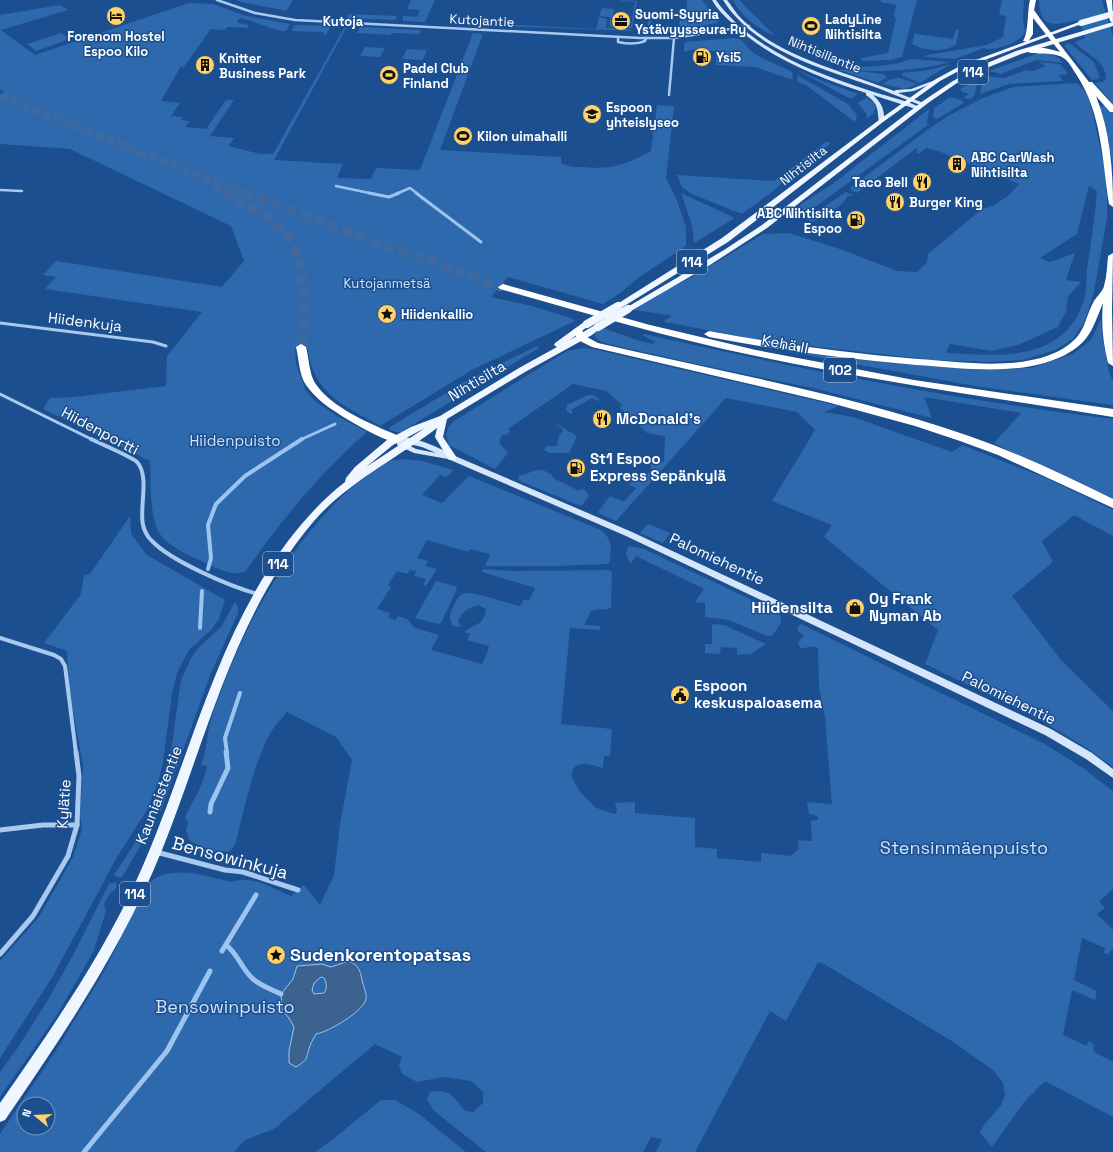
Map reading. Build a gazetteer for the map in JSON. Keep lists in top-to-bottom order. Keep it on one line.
{"streets":{"highway":["Kehä II","102"],"main road":["114","Nihtisilta","Kauniaistentie"],"street":["Kutojantie","Nihtisillantie","Hiidenkuja","Hiidenportti","Palomiehentie","Kylätie","Bensowinkuja"]},"crossings":[["Kutojantie","Nihtisillantie"],["Nihtisillantie","Nihtisilta"],["Nihtisilta","Palomiehentie"],["Nihtisilta","Kauniaistentie"],["Hiidenportti","Kauniaistentie"],["Palomiehentie","Kauniaistentie"],["Kauniaistentie","Bensowinkuja"]],"districts":["Kutoja","Hiidensilta"],"parks":["Kutojanmetsä","Hiidenpuisto","Stensinmäenpuisto","Bensowinpuisto"],"places":{"hotel":["Forenom Hostel Espoo Kilo"],"office":["Suomi-Syyria Ystävyysseura Ry"],"sports":["LadyLine Nihtisilta","Padel Club Finland","Kilon uimahalli"],"fuel station":["Ysi5","ABC Nihtisilta Espoo","St1 Espoo Express Sepänkylä"],"building":["Knitter Business Park","ABC CarWash Nihtisilta"],"school or university":["Espoon yhteislyseo"],"restaurant":["Taco Bell","Burger King","McDonald's"],"place":["Hiidenkallio","Sudenkorentopatsas"],"shop":["Oy Frank Nyman Ab"],"public building":["Espoon keskuspaloasema"]},"north":"left"}
